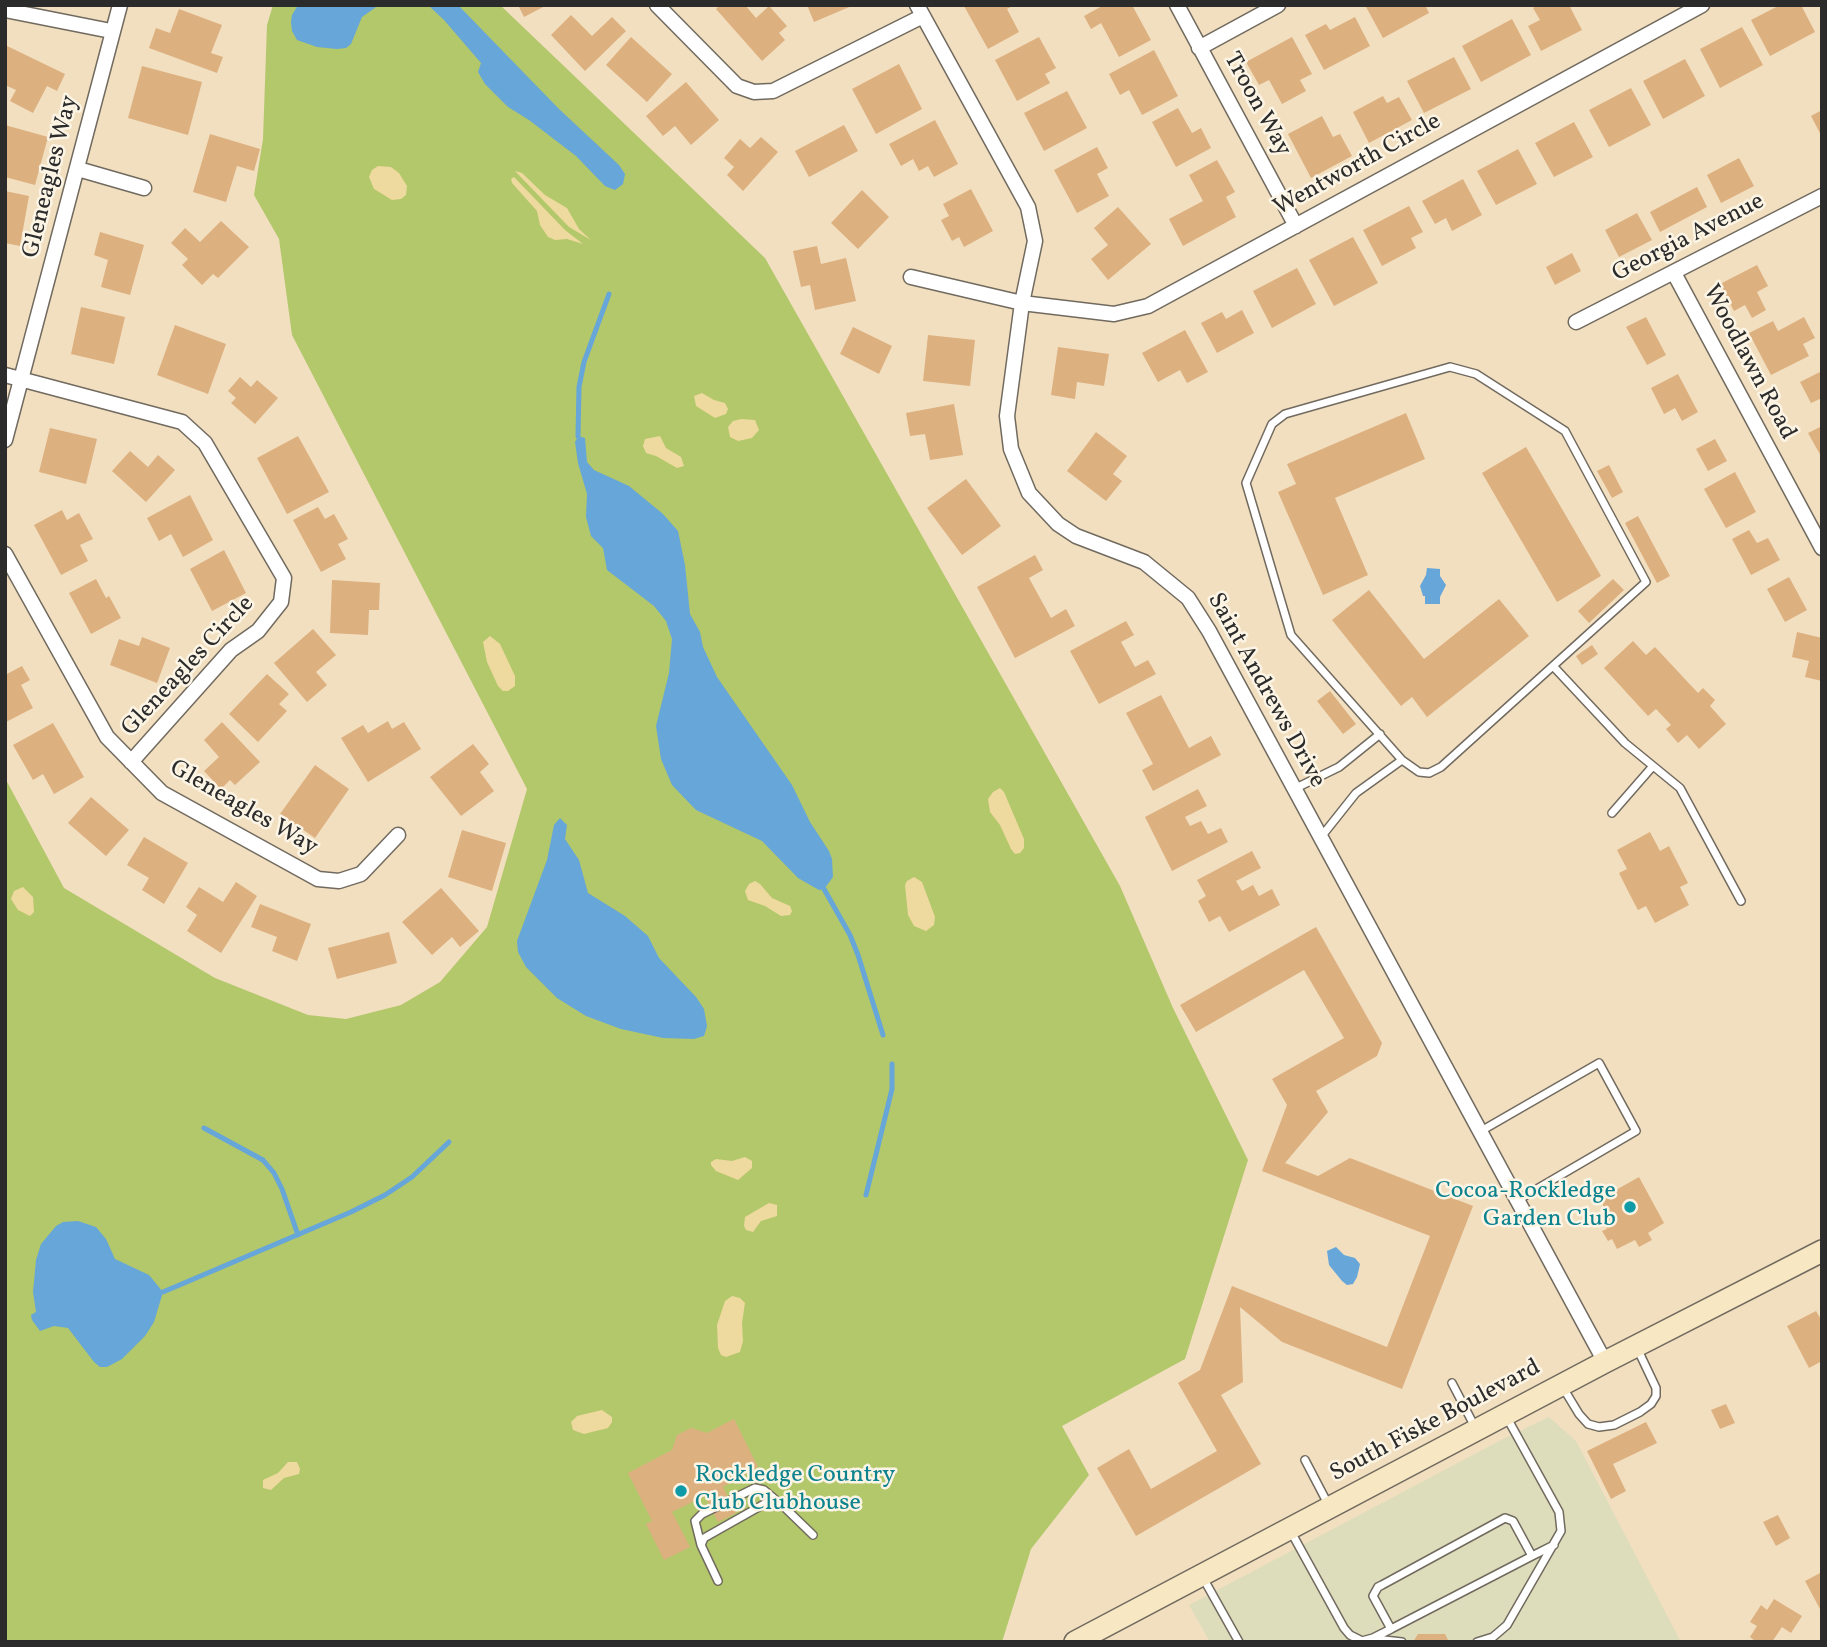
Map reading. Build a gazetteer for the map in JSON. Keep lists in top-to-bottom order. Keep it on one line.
{"streets":{"main road":["South Fiske Boulevard"],"street":["Troon Way","Wentworth Circle","Gleneagles Way","Georgia Avenue","Woodlawn Road","Gleneagles Circle","Saint Andrews Drive"]},"crossings":[["Troon Way","Wentworth Circle"],["Wentworth Circle","Saint Andrews Drive"],["Gleneagles Way","Gleneagles Circle"],["Georgia Avenue","Woodlawn Road"],["Saint Andrews Drive","South Fiske Boulevard"]],"places":["Cocoa-Rockledge Garden Club","Rockledge Country Club Clubhouse"]}
